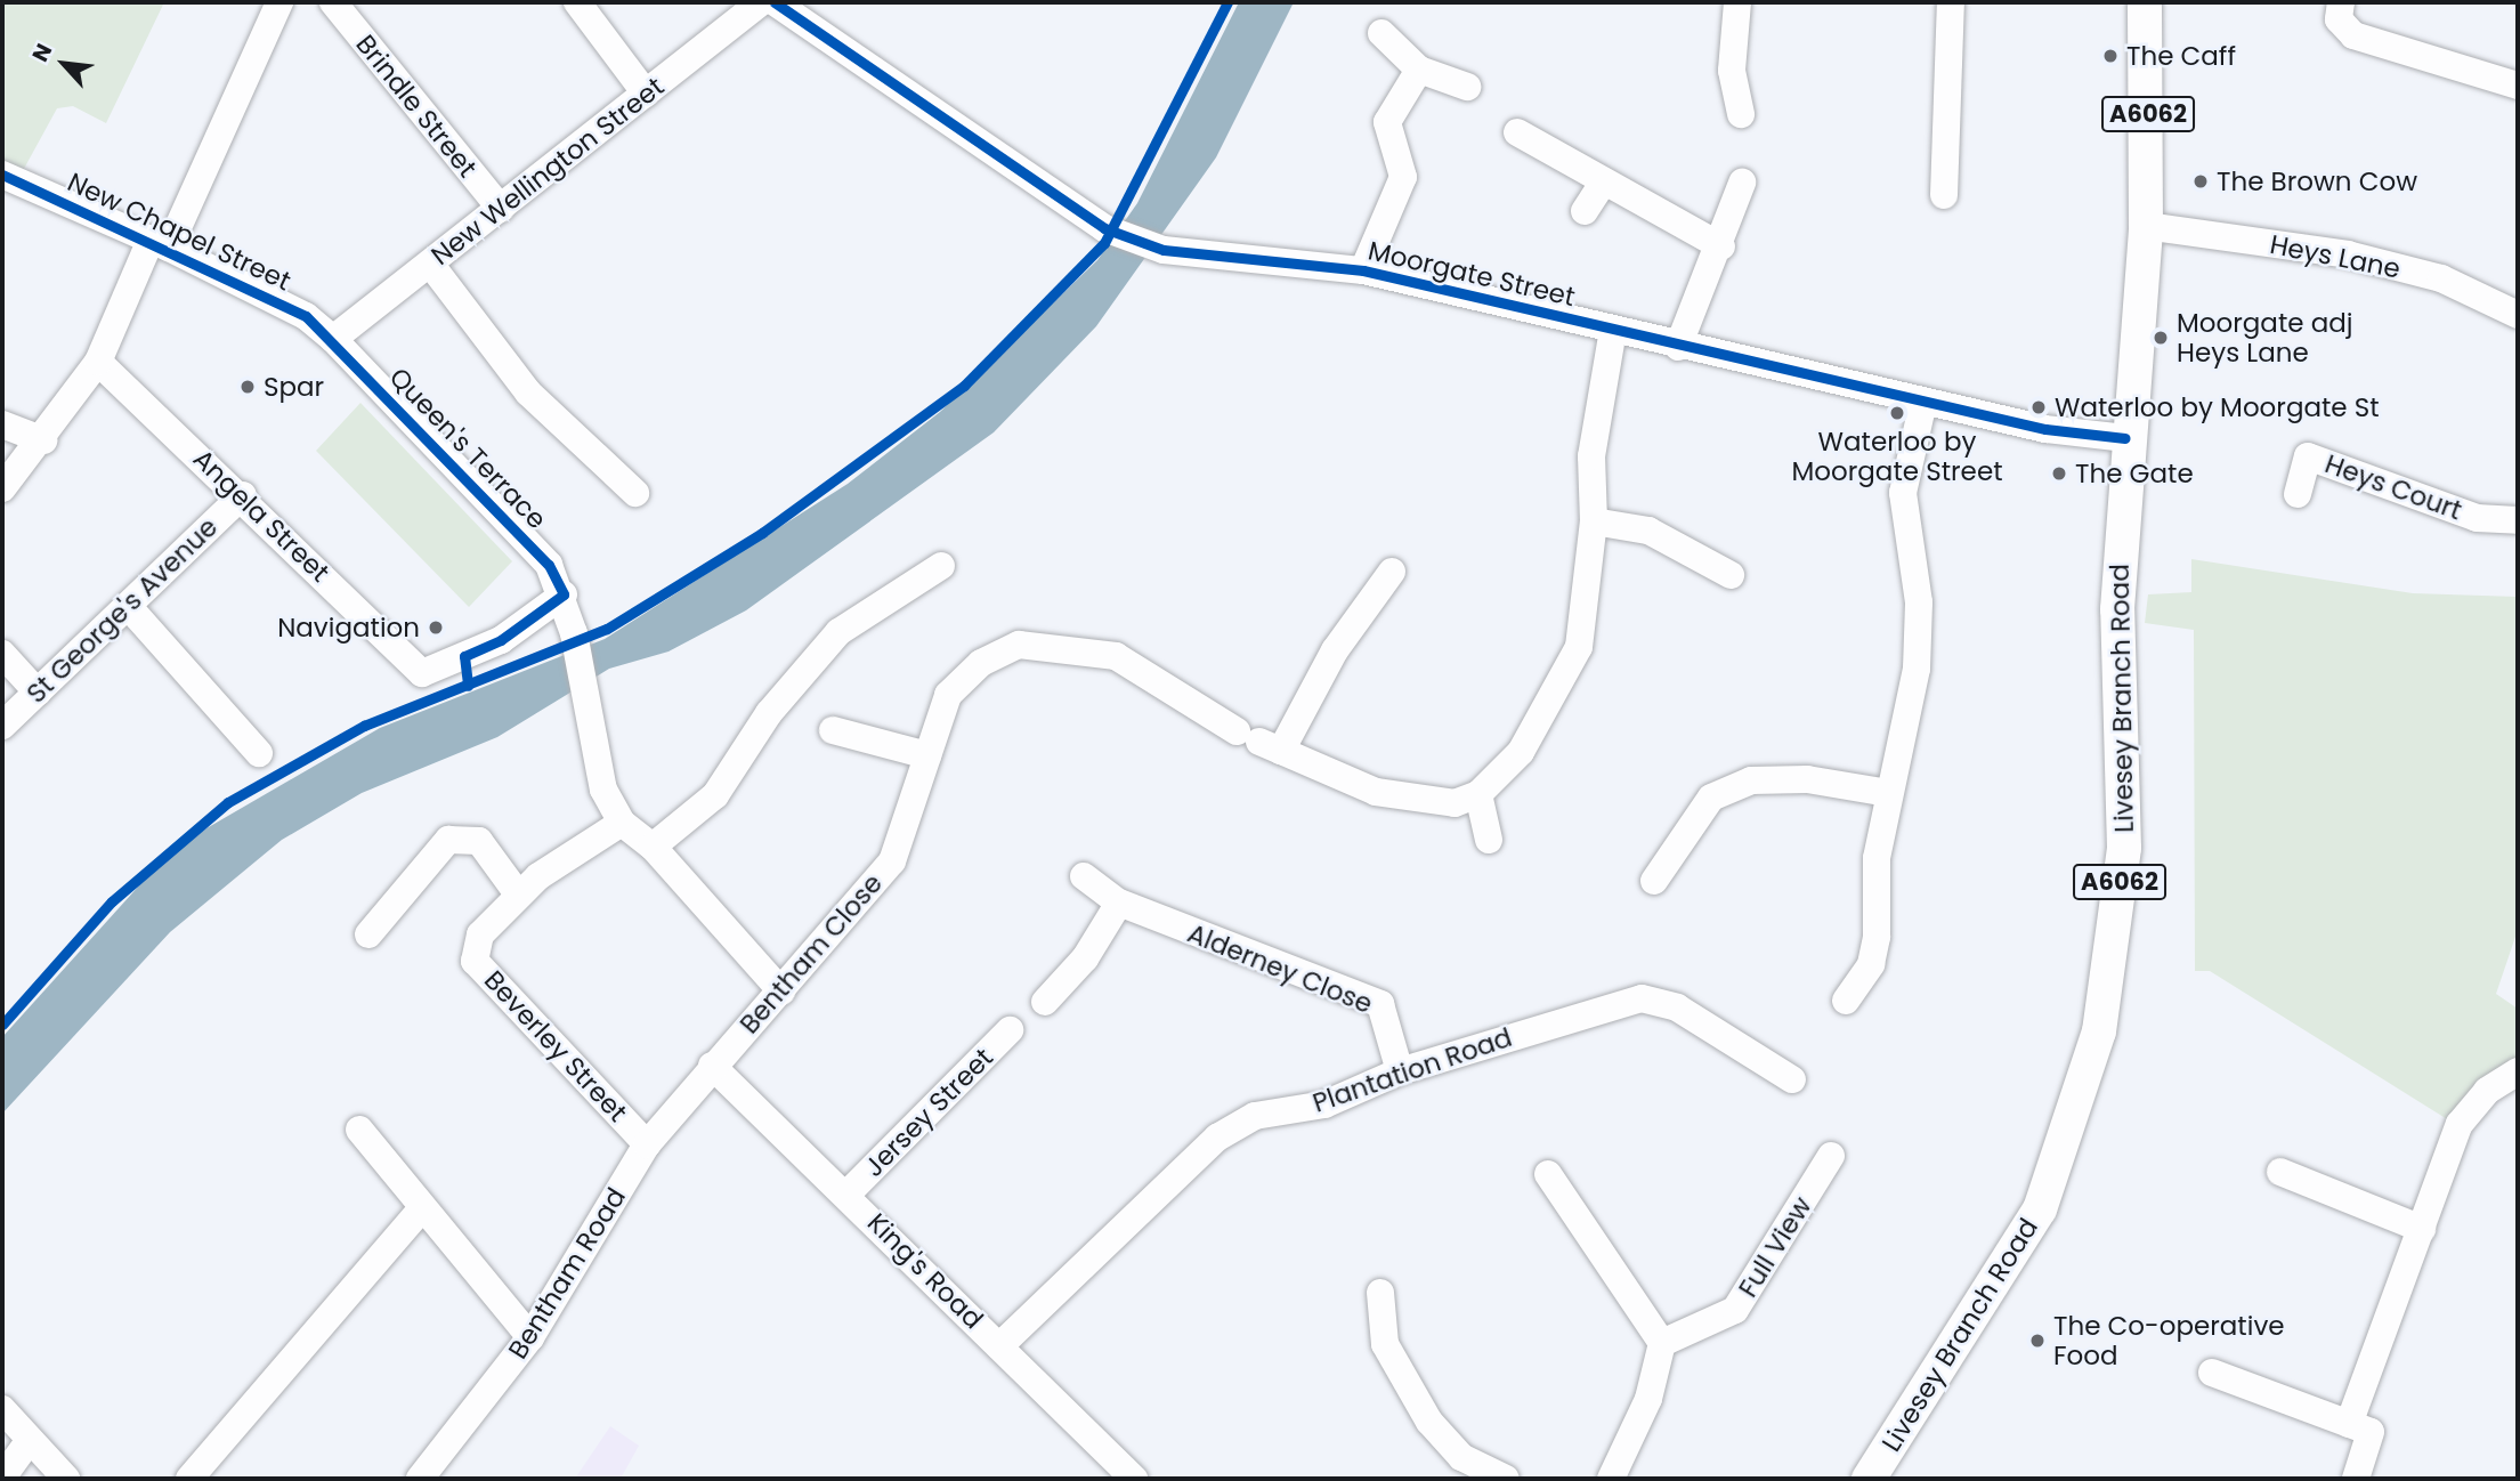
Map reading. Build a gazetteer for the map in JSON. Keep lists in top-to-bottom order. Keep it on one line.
{"streets":{"main road":["A6062","Livesey Branch Road"],"street":["Brindle Street","New Wellington Street","New Chapel Street","Heys Lane","Moorgate Street","Queen's Terrace","Heys Court","Angela Street","St George's Avenue","Bentham Close","Alderney Close","Beverley Street","Plantation Road","Jersey Street","Full View","King's Road","Bentham Road"]},"crossings":[["Brindle Street","New Wellington Street"],["New Wellington Street","New Chapel Street"],["New Wellington Street","Queen's Terrace"],["New Chapel Street","Queen's Terrace"],["Heys Lane","Livesey Branch Road"],["Moorgate Street","Livesey Branch Road"],["Queen's Terrace","Angela Street"],["Queen's Terrace","Beverley Street"],["Angela Street","St George's Avenue"],["Bentham Close","King's Road"],["Bentham Close","Bentham Road"],["Alderney Close","Plantation Road"],["Beverley Street","Bentham Road"],["Plantation Road","King's Road"],["Jersey Street","King's Road"],["King's Road","Bentham Road"]],"places":["The Caff","The Brown Cow","Moorgate adj Heys Lane","Spar","Waterloo by Moorgate St","Waterloo by Moorgate Street","The Gate","Navigation","The Co-operative Food"],"north":"top left"}
